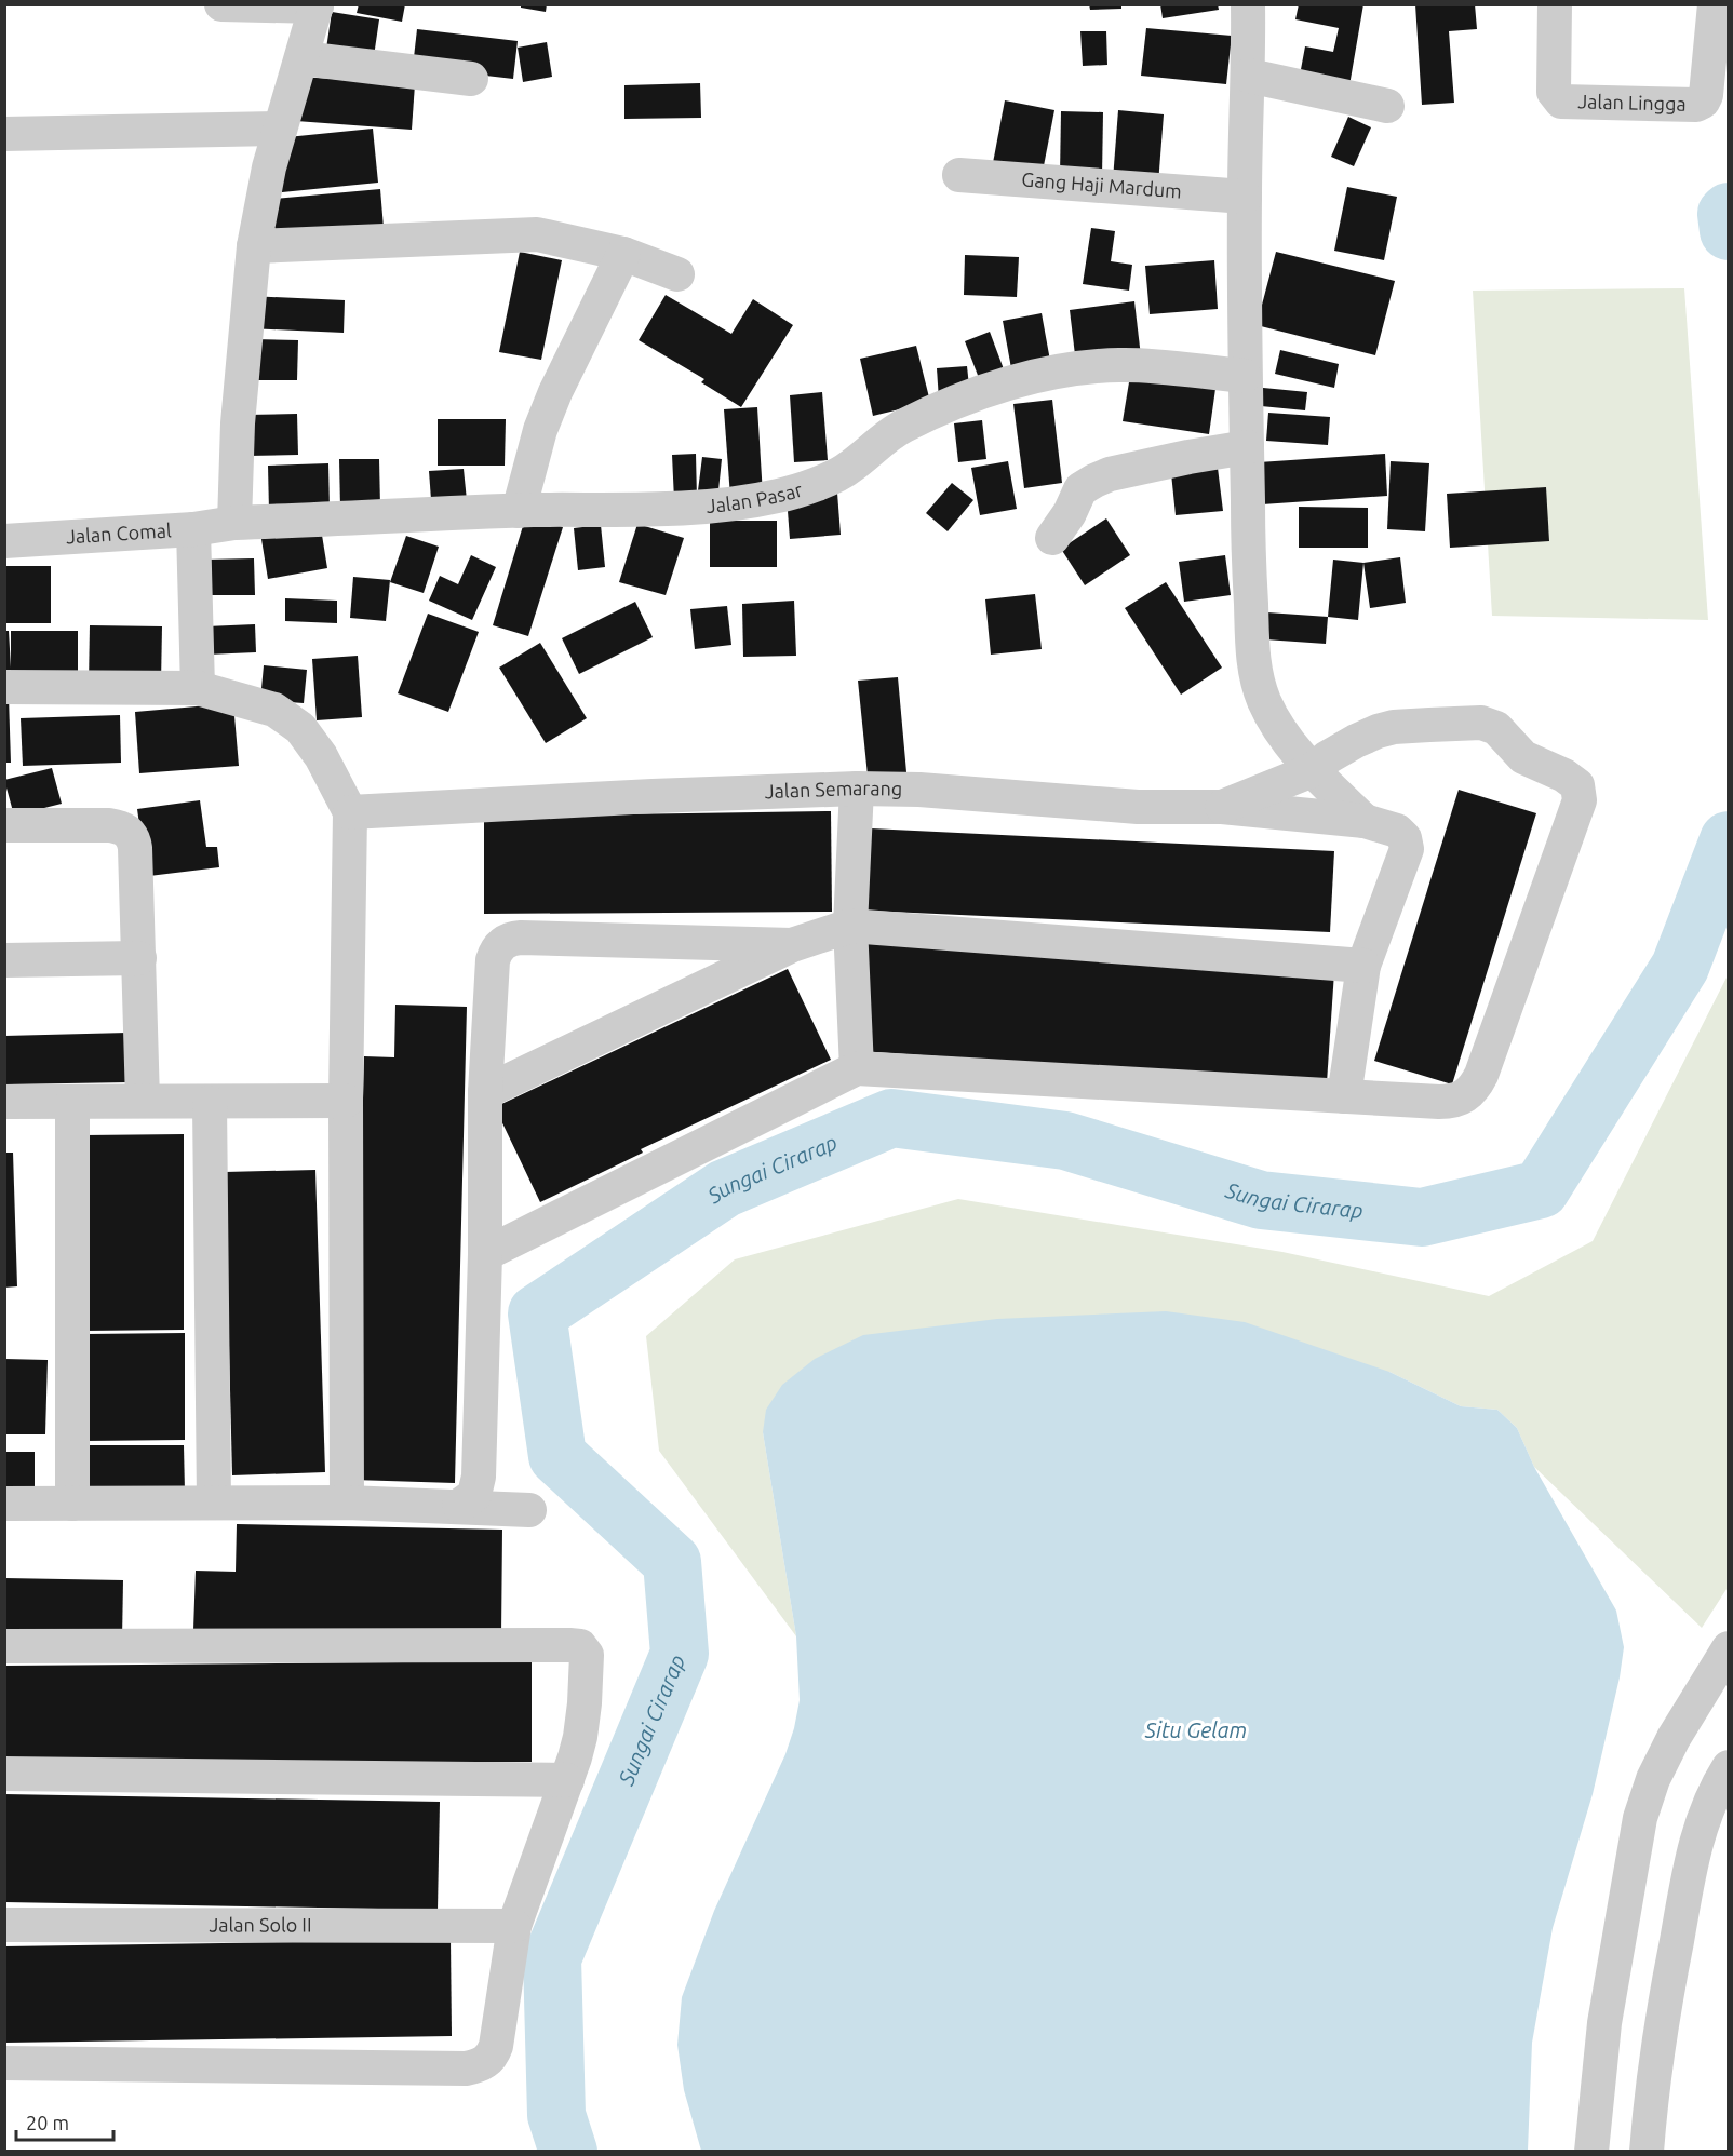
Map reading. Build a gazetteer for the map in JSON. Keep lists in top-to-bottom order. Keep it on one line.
{"streets":{"street":["Jalan Lingga","Gang Haji Mardum","Jalan Pasar","Jalan Comal","Jalan Semarang","Jalan Solo II"]},"crossings":[["Jalan Pasar","Jalan Comal"]],"water":["Sungai Cirarap","Situ Gelam"],"scale_bar":"20 m"}
